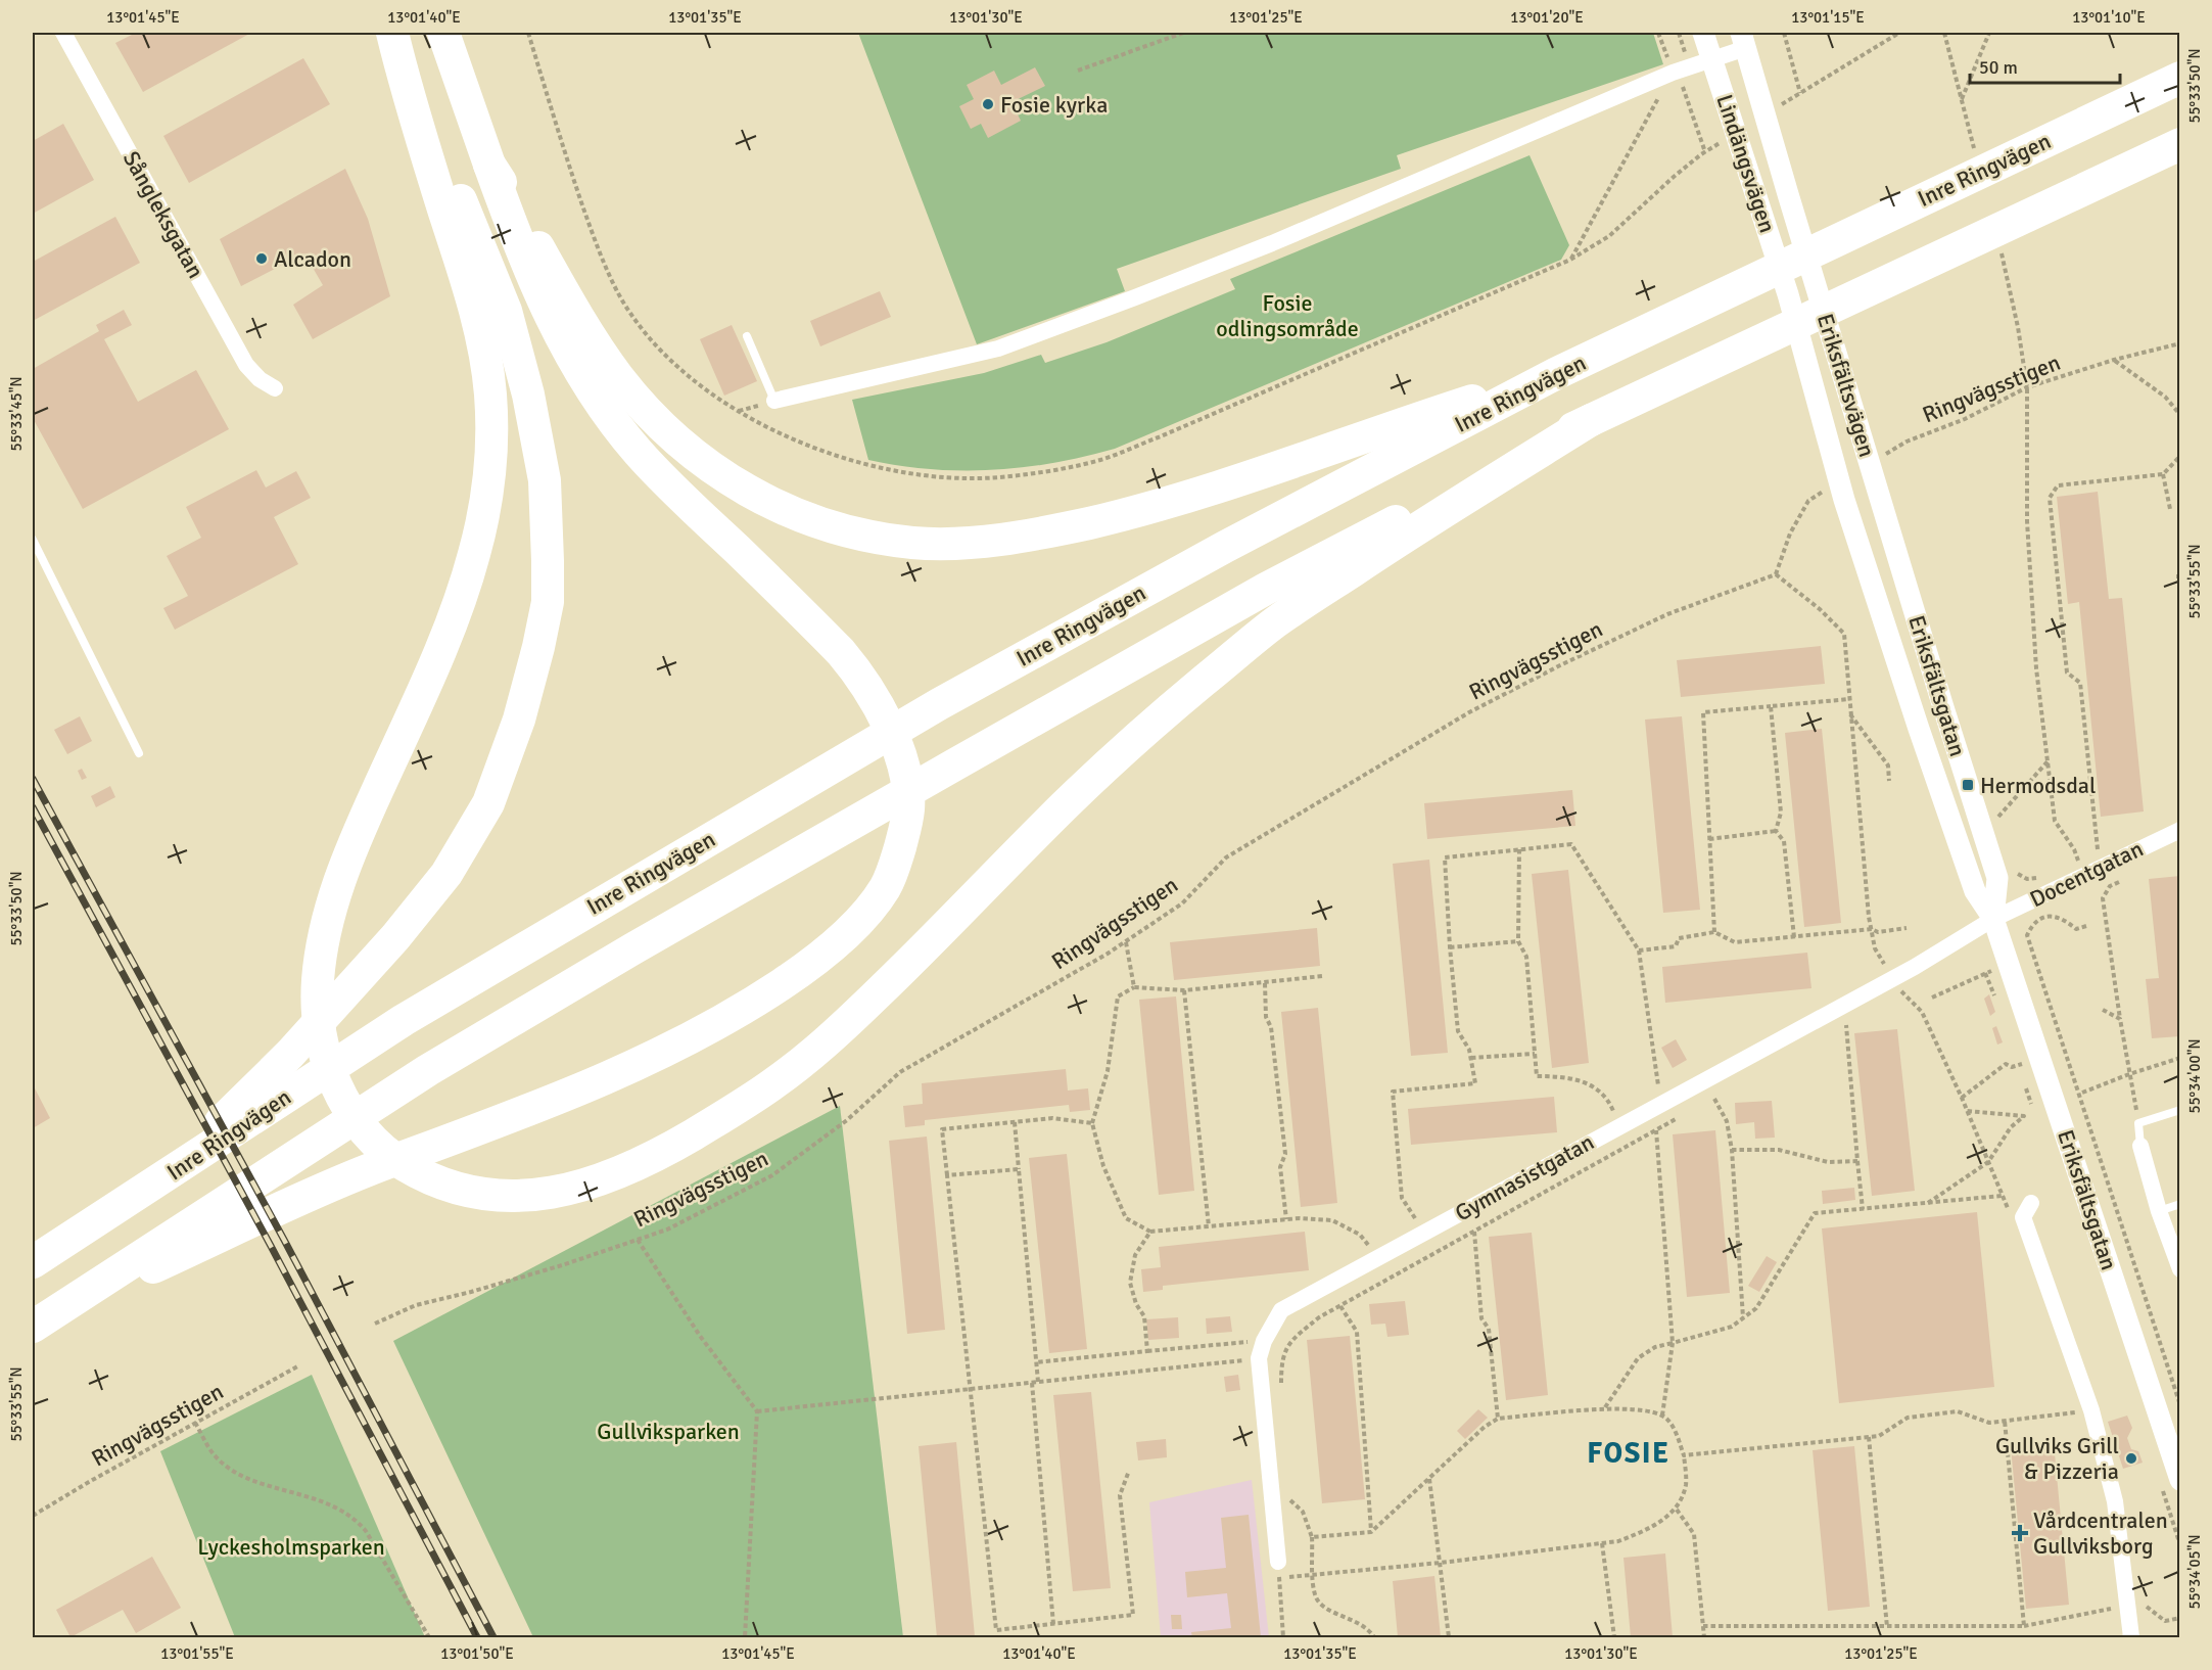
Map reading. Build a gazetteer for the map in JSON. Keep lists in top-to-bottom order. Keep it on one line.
{"streets":{"highway":["Inre Ringvägen"],"street":["Lindängsvägen","Sångleksgatan","Eriksfältsvägen","Eriksfältsgatan","Docentgatan","Gymnasistgatan"],"path":["Ringvägsstigen"]},"crossings":[["Lindängsvägen","Eriksfältsvägen"],["Eriksfältsvägen","Eriksfältsgatan"],["Eriksfältsgatan","Docentgatan"],["Eriksfältsgatan","Gymnasistgatan"],["Docentgatan","Gymnasistgatan"]],"districts":["FOSIE"],"parks":["Fosie odlingsområde","Gullviksparken","Lyckesholmsparken"],"places":{"other":["Fosie kyrka","Alcadon","Gullviks Grill & Pizzeria"],"transit":["Hermodsdal"],"health":["Vårdcentralen Gullviksborg"]},"scale_bar":"50 m","coordinates":["13°01'45\"E","13°01'40\"E","13°01'35\"E","13°01'30\"E","13°01'25\"E","13°01'20\"E","13°01'15\"E","13°01'10\"E","55°33'50\"N","55°33'45\"N","55°33'55\"N","55°34'00\"N","55°34'05\"N","13°01'55\"E","13°01'50\"E"]}
